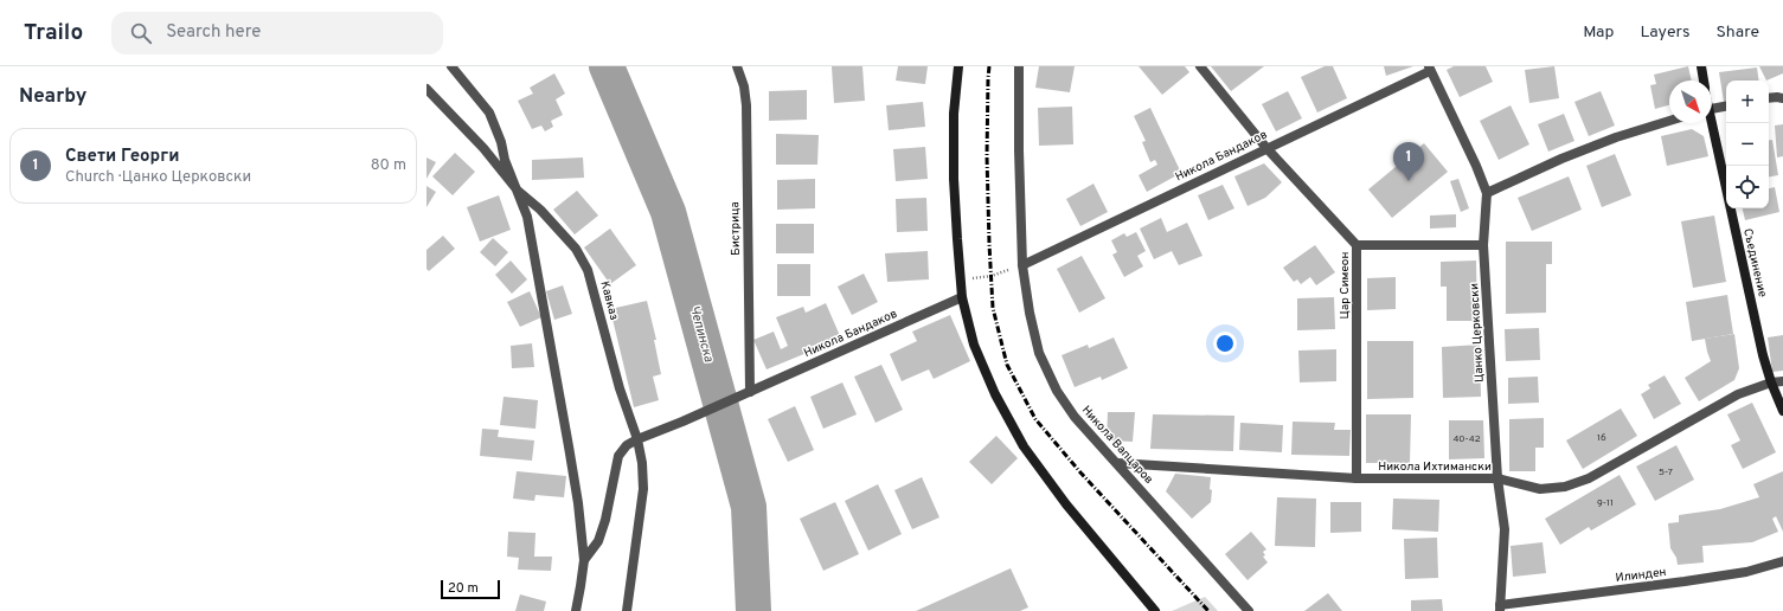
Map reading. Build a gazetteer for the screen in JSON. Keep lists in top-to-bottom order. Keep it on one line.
{"streets":{"street":["Никола Бандаков","Бистрица","Съединение","Цар Симеон","Кавказ","Цанко Церковски","Никола Вапцаров","Никола Ихтимански","Илинден"]},"crossings":[["Никола Бандаков","Бистрица"],["Никола Бандаков","Цар Симеон"],["Никола Бандаков","Кавказ"],["Никола Бандаков","Цанко Церковски"],["Никола Бандаков","Никола Вапцаров"],["Съединение","Никола Ихтимански"],["Цар Симеон","Никола Ихтимански"],["Цанко Церковски","Никола Ихтимански"],["Цанко Церковски","Илинден"],["Никола Вапцаров","Никола Ихтимански"]],"water":["Чепинска"],"house_numbers":["16","40-42","5-7","9-11"],"scale_bar":"20 m","north":"bottom right","page":{"header":"Trailo","search":"Search here","nav":["Map","Layers","Share"],"heading":"Nearby","map_buttons":["+","−"],"list":[{"mark":"1","name":"Свети Георги","note":"Church · Цанко Церковски","value":"80 m"}],"pins":"1","scale":"20 m"}}
